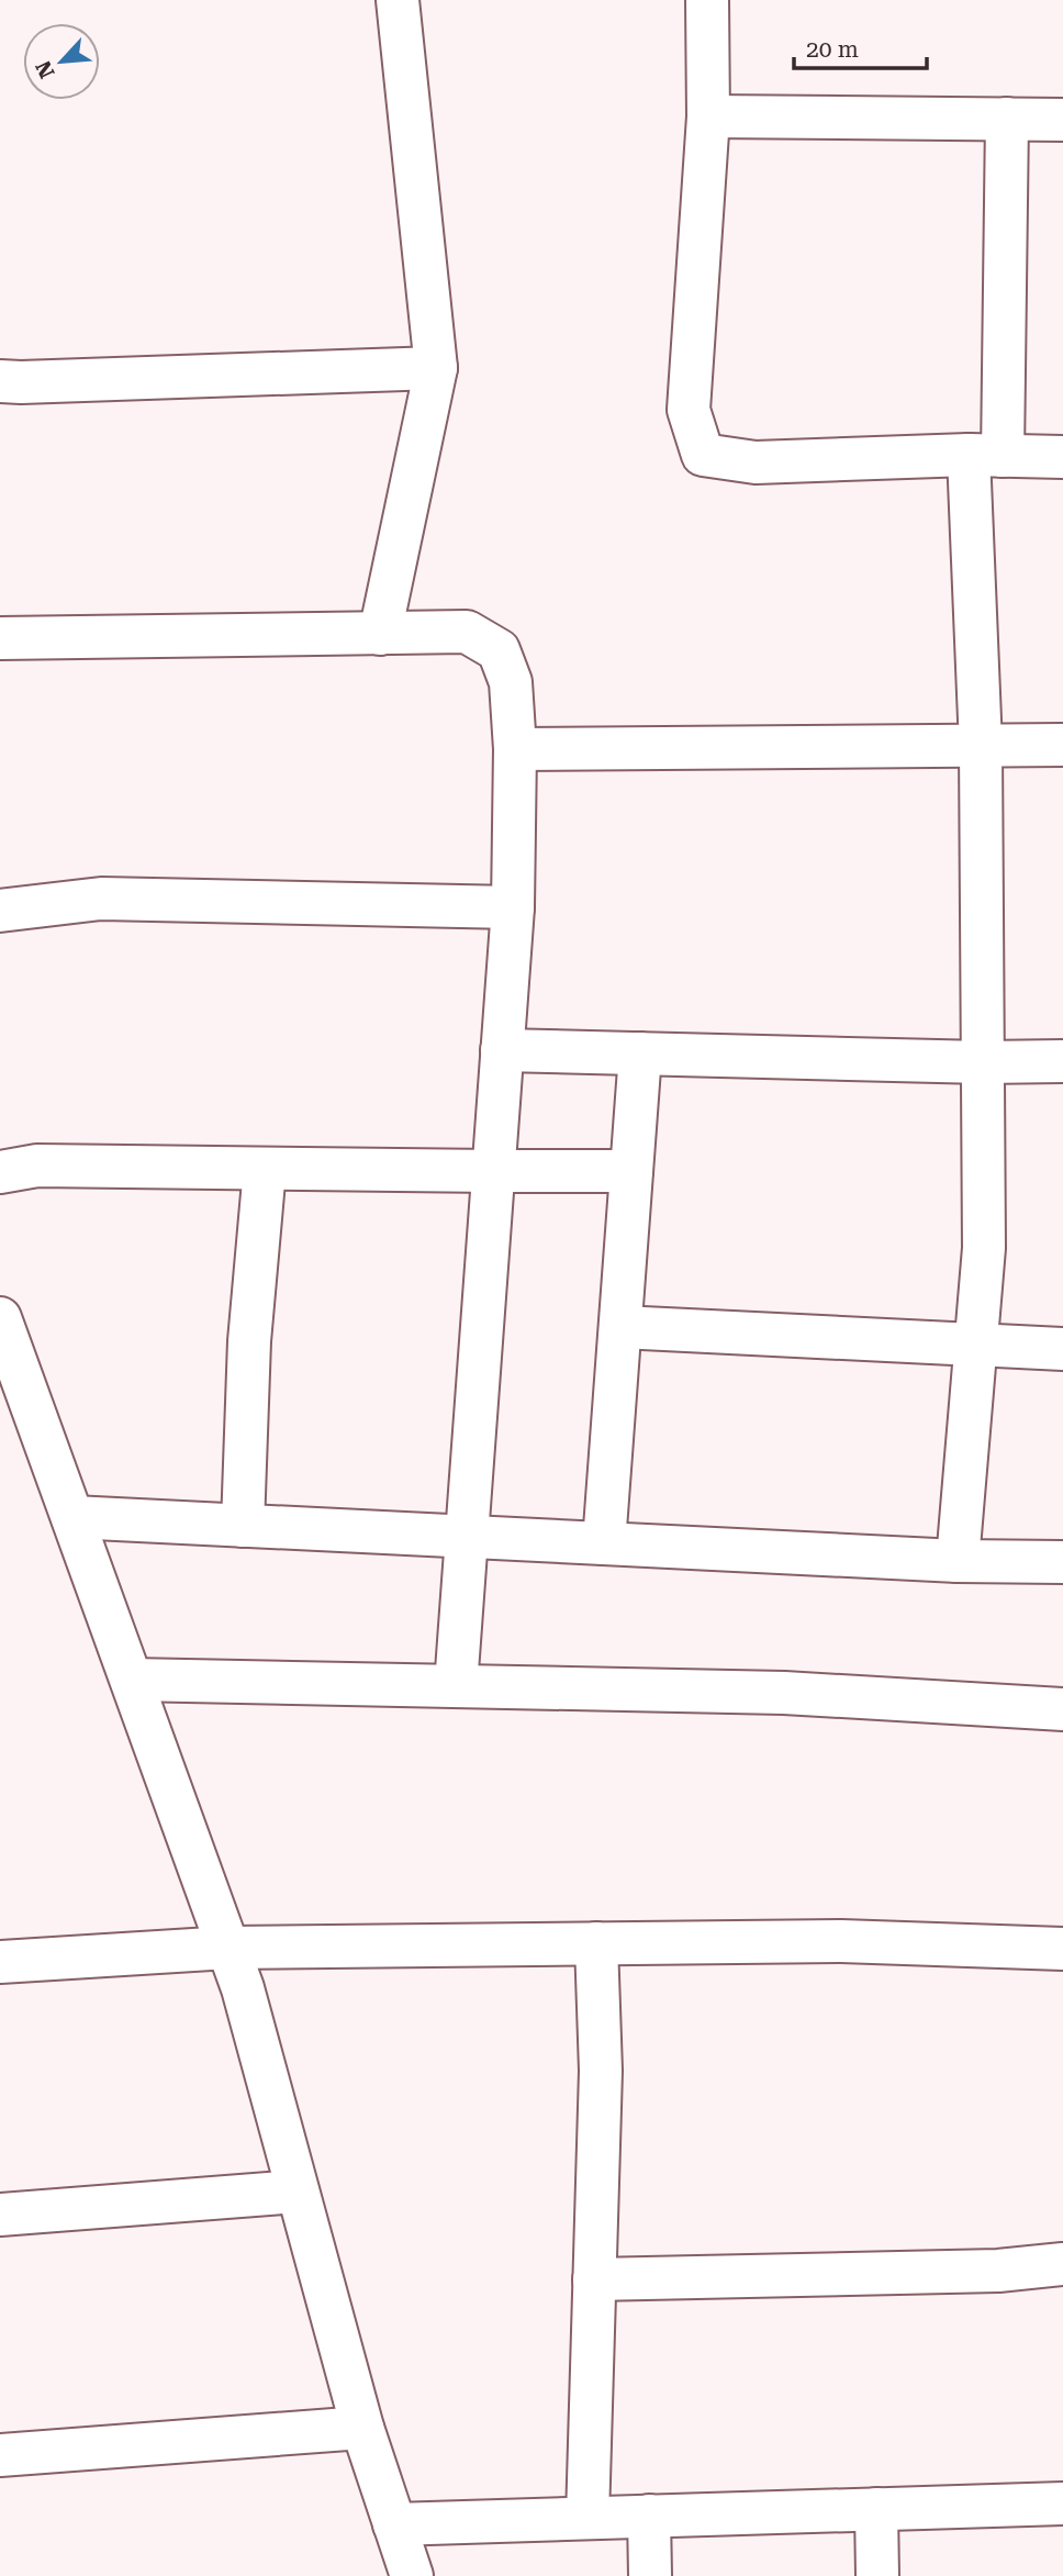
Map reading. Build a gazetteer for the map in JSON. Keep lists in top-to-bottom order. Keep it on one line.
{"scale_bar":"20 m","north":"bottom left"}
